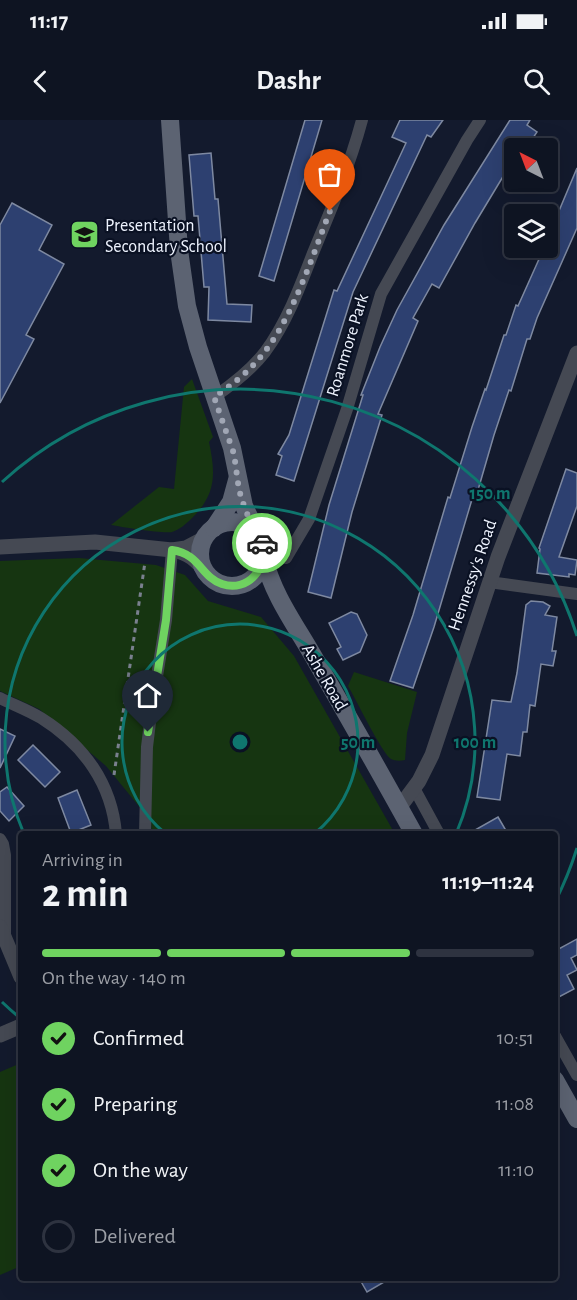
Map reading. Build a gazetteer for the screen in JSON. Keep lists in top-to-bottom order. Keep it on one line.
{"streets":{"main road":["Ashe Road"],"street":["Roanmore Park","Hennessy's Road"]},"crossings":[["Hennessy's Road","Ashe Road"]],"places":{"school or university":["Presentation Secondary School"]},"north":"top left","page":{"status":"11:17","header":"Dashr","heading":["2 min","Arriving in","11:19–11:24"],"bar":"On the way · 140 m","list":[["Confirmed","10:51"],["Preparing","11:08"],["On the way","11:10"],"Delivered"]},"rings":["150 m","50 m","100 m"]}
